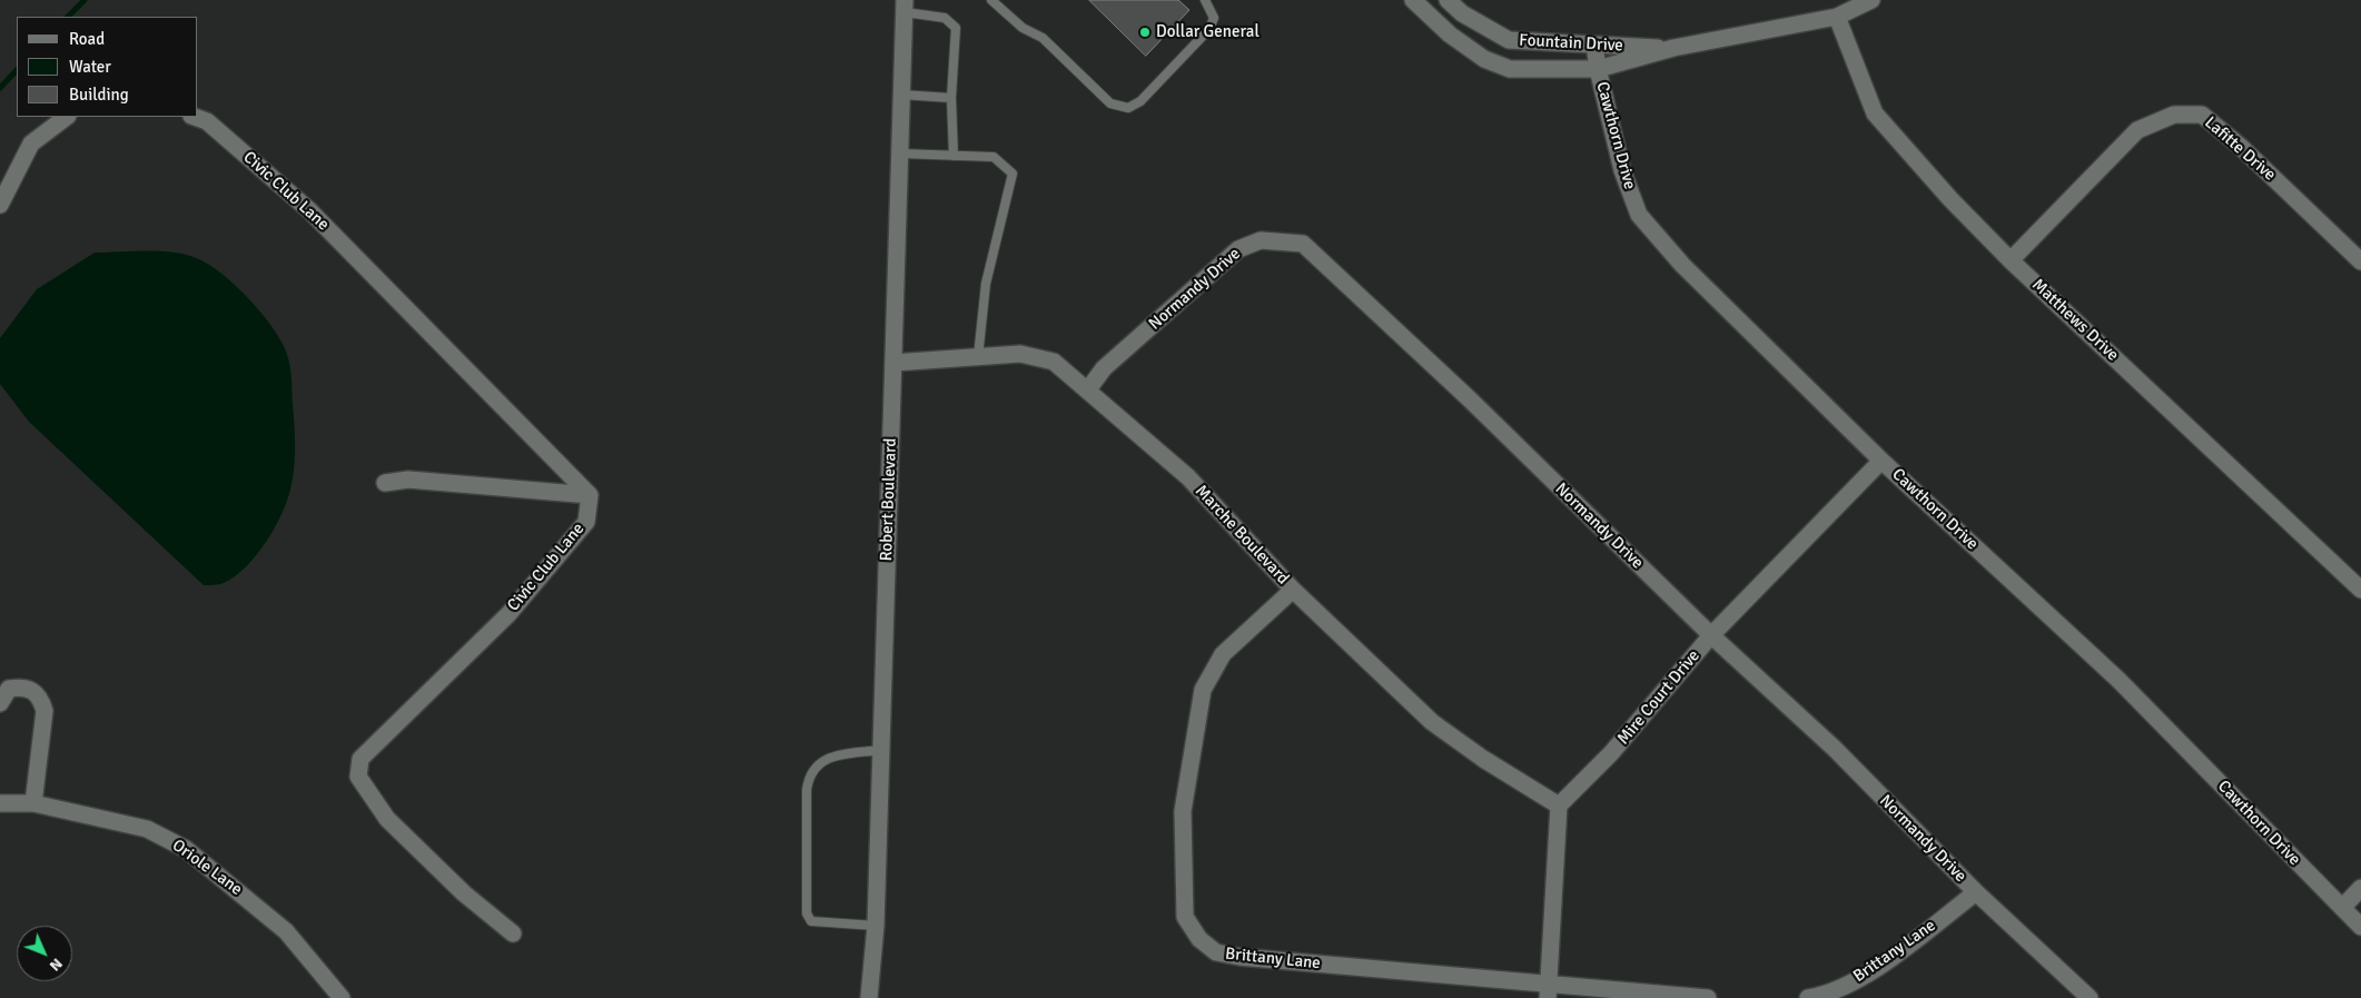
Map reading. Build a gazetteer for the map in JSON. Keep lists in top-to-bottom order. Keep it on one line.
{"streets":{"street":["Fountain Drive","Cawthorn Drive","Lafitte Drive","Civic Club Lane","Normandy Drive","Matthews Drive","Robert Boulevard","Marche Boulevard","Mire Court Drive","Oriole Lane","Brittany Lane"]},"crossings":[["Fountain Drive","Cawthorn Drive"],["Fountain Drive","Matthews Drive"],["Cawthorn Drive","Mire Court Drive"],["Lafitte Drive","Matthews Drive"],["Normandy Drive","Marche Boulevard"],["Normandy Drive","Mire Court Drive"],["Normandy Drive","Brittany Lane"],["Robert Boulevard","Marche Boulevard"],["Marche Boulevard","Mire Court Drive"],["Marche Boulevard","Brittany Lane"]],"places":["Dollar General"],"legend":["Road","Water","Building"],"north":"bottom right"}
